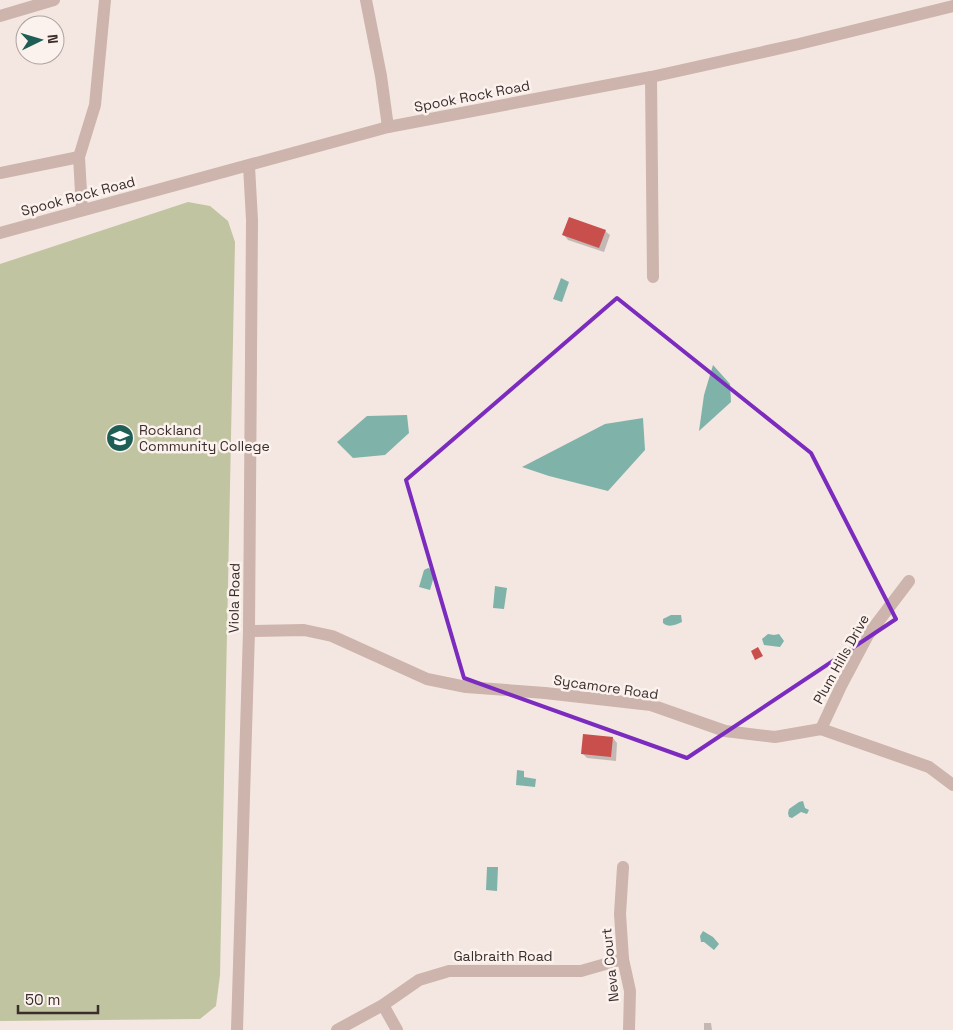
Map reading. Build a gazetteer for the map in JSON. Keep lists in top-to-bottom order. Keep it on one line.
{"streets":{"street":["Spook Rock Road","Viola Road","Plum Hills Drive","Sycamore Road","Galbraith Road","Neva Court"]},"crossings":[["Spook Rock Road","Viola Road"],["Viola Road","Sycamore Road"],["Plum Hills Drive","Sycamore Road"],["Galbraith Road","Neva Court"]],"places":{"school or university":["Rockland Community College"]},"scale_bar":"50 m","north":"right"}
